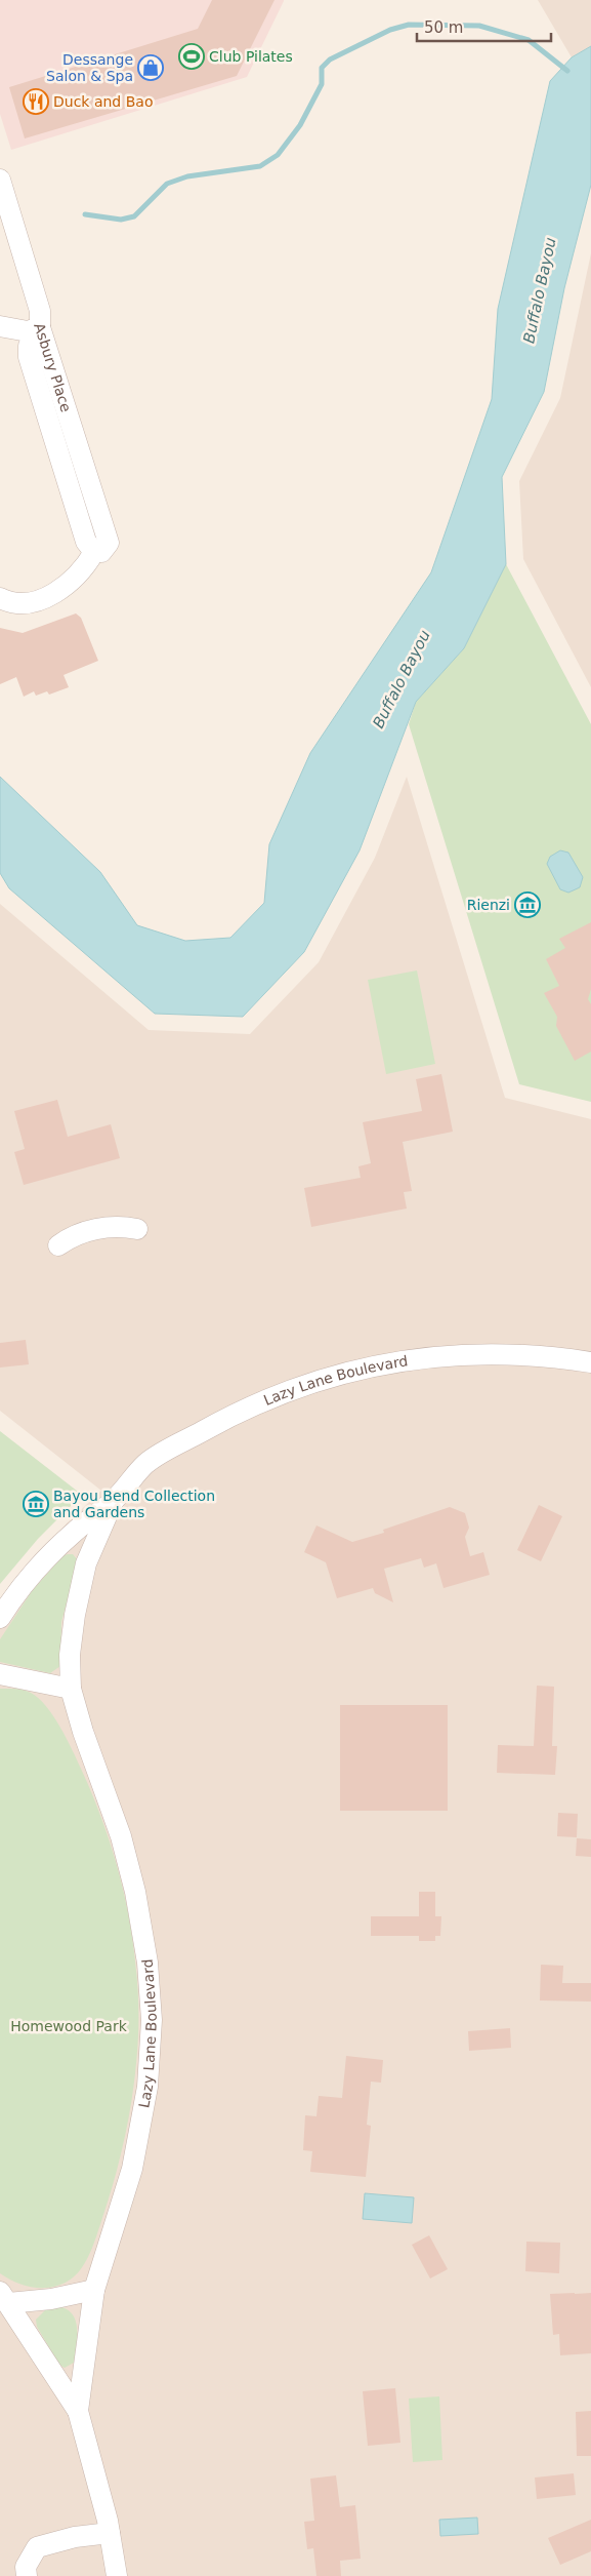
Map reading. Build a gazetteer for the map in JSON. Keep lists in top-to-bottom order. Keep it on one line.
{"streets":{"street":["Asbury Place","Lazy Lane Boulevard"]},"water":["Buffalo Bayou"],"parks":["Homewood Park"],"places":{"sports":["Club Pilates"],"shop":["Dessange Salon & Spa"],"restaurant":["Duck and Bao"],"museum":["Rienzi","Bayou Bend Collection and Gardens"]},"scale_bar":"50 m"}
